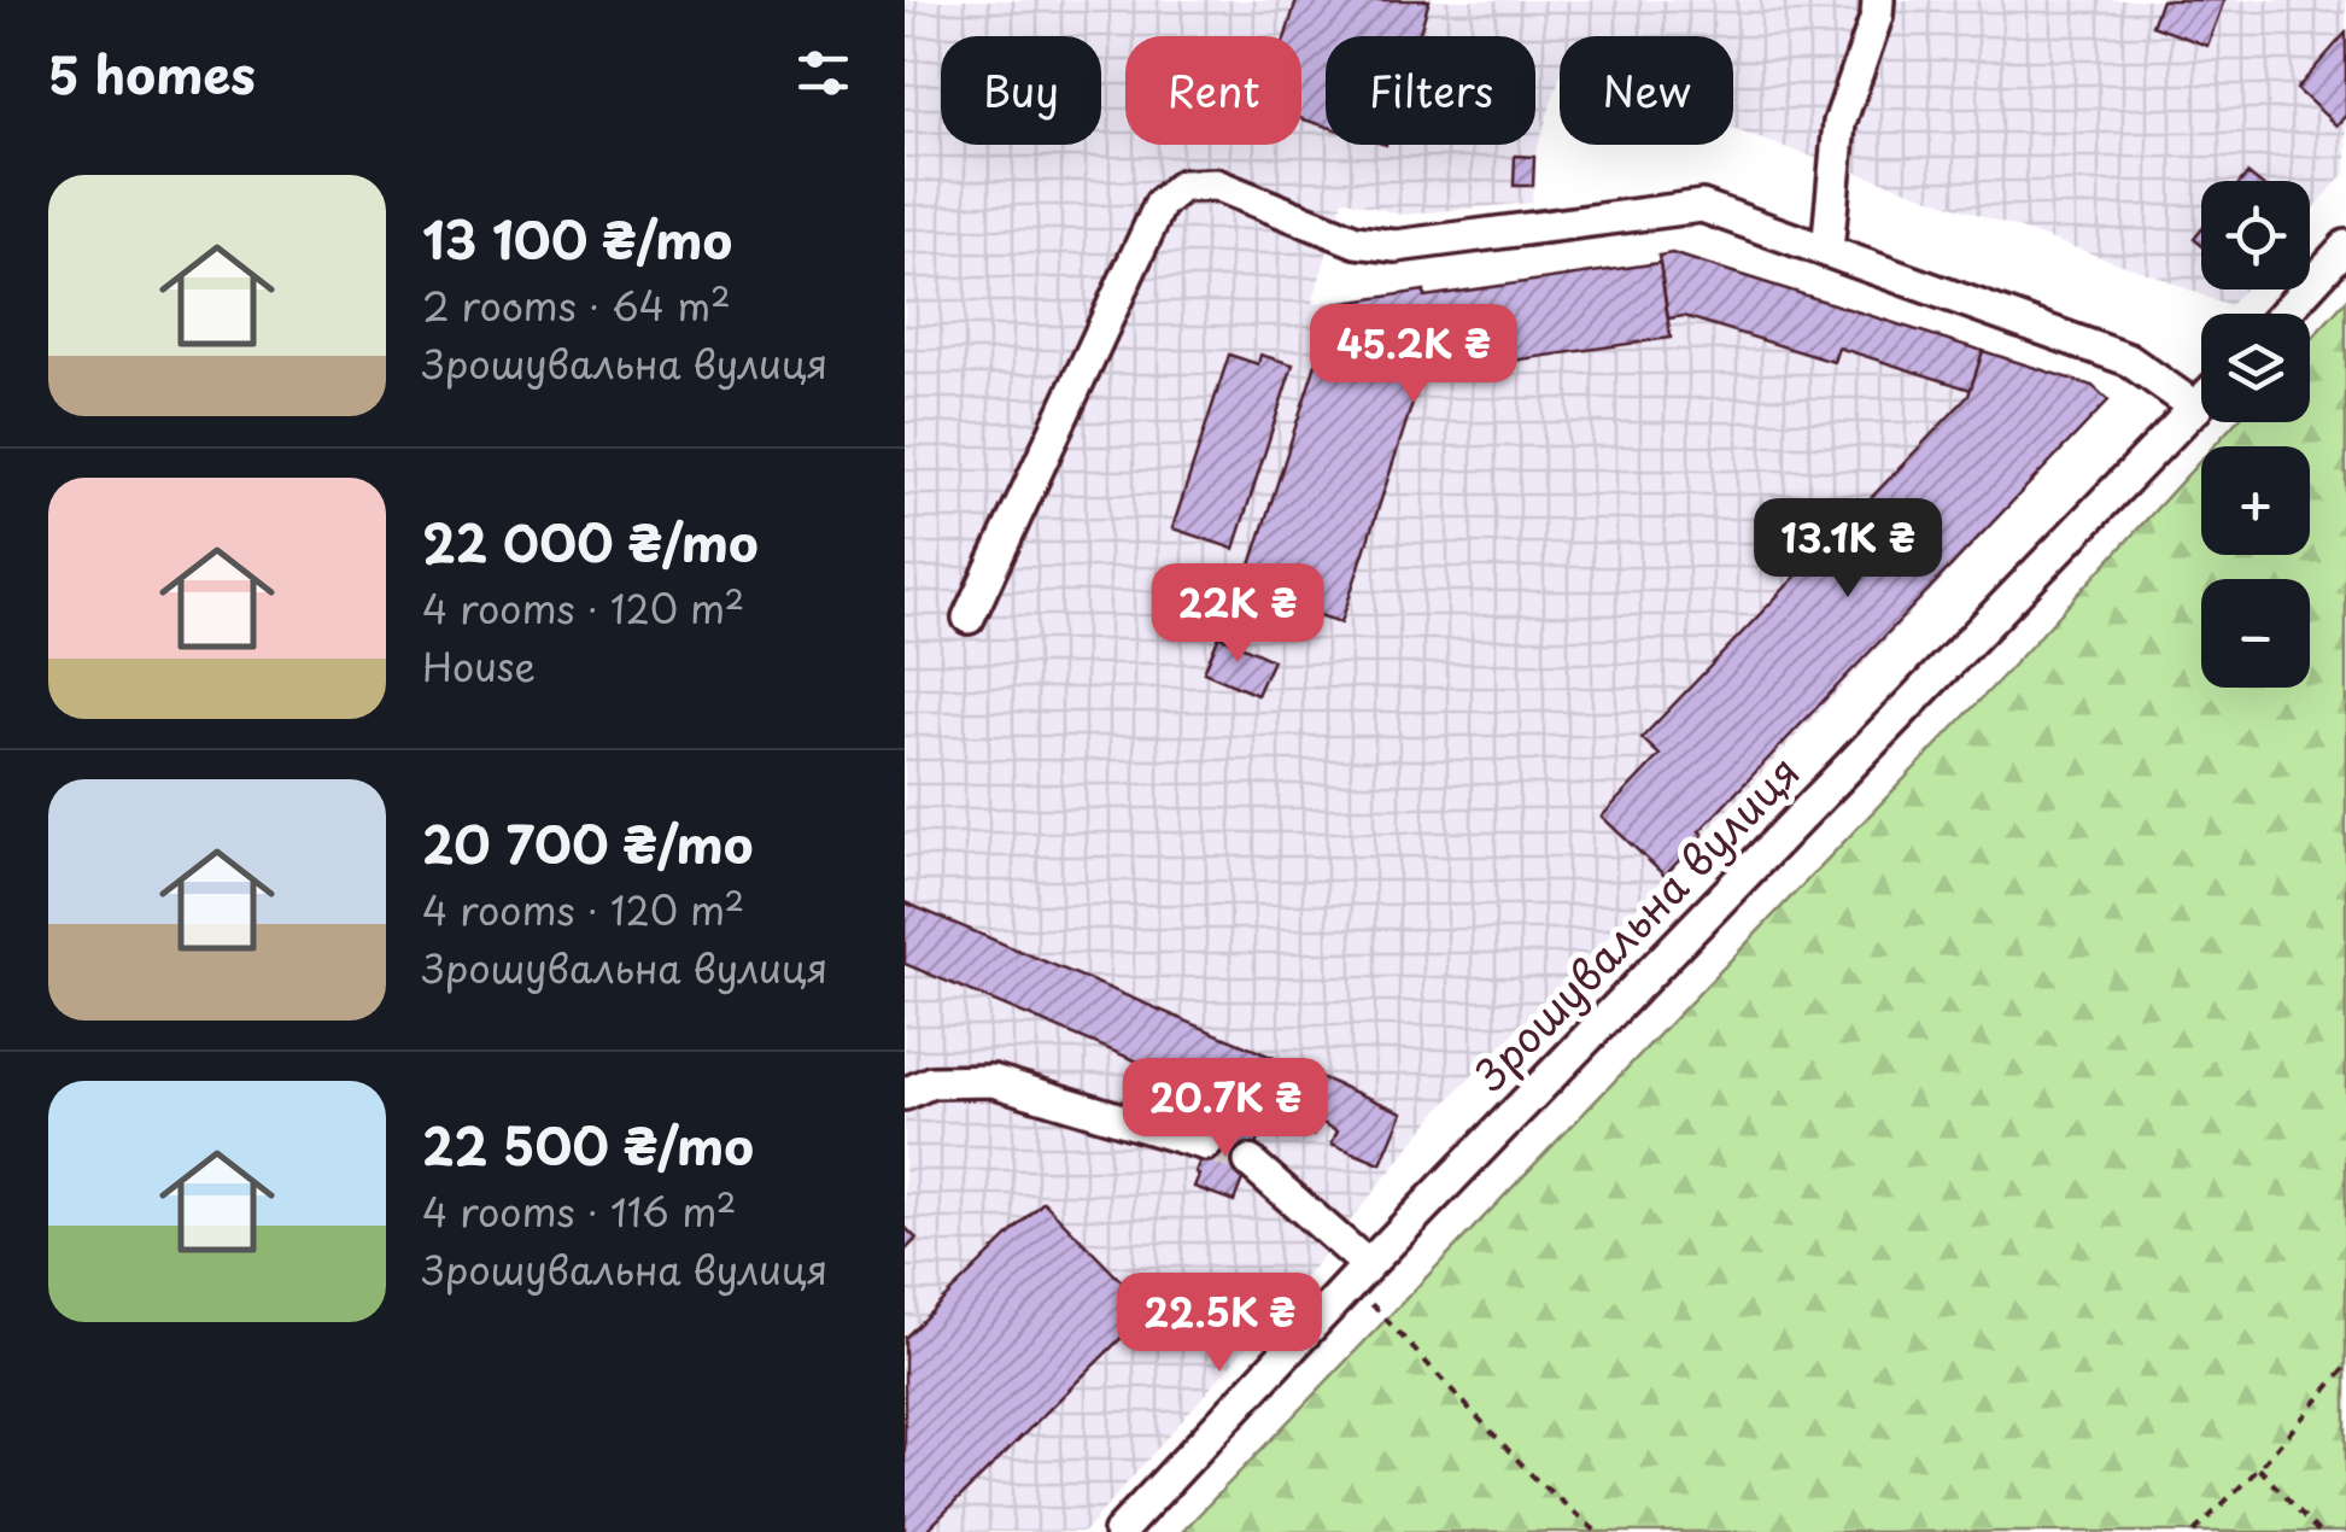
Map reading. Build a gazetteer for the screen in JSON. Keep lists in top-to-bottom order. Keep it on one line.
{"streets":{"street":["Зрошувальна вулиця"]},"page":{"heading":"5 homes","chip":["Buy","Rent","Filters","New"],"list":[{"name":"13 100 ₴/mo","note":"2 rooms · 64 m² · Зрошувальна вулиця"},{"name":"22 000 ₴/mo","note":"4 rooms · 120 m² · House"},{"name":"20 700 ₴/mo","note":"4 rooms · 120 m² · Зрошувальна вулиця"},{"name":"22 500 ₴/mo","note":"4 rooms · 116 m² · Зрошувальна вулиця"}],"map_buttons":["+","−"],"price":["45.2K ₴","13.1K ₴","22K ₴","20.7K ₴","22.5K ₴"]}}
